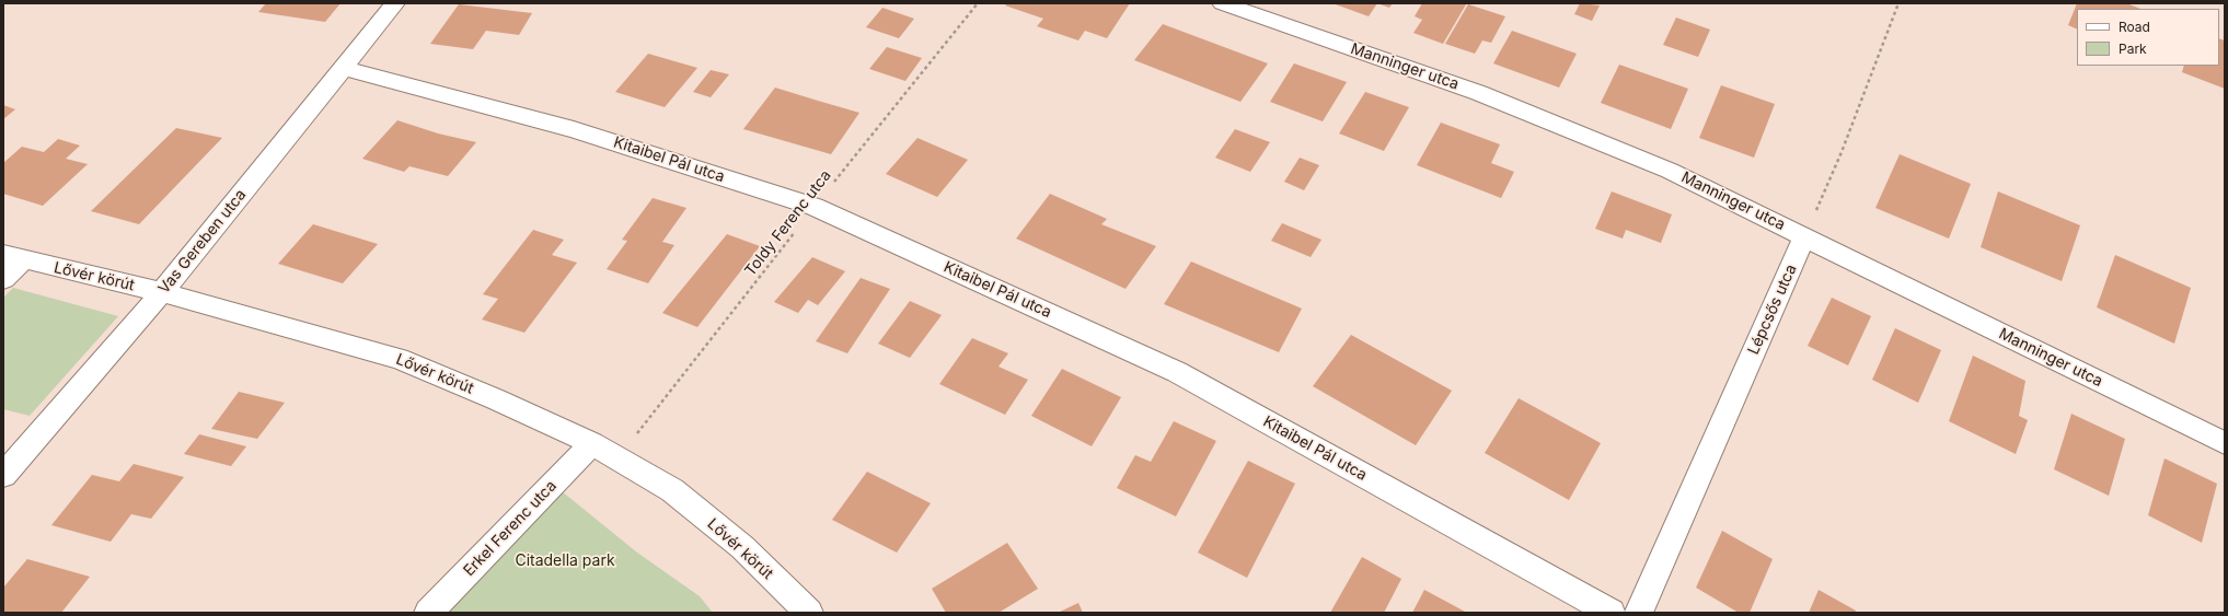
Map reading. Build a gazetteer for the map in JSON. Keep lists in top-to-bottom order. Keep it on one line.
{"streets":{"street":["Manninger utca","Kitaibel Pál utca","Vas Gereben utca","Lővér körút","Lépcsős utca","Erkel Ferenc utca"],"path":["Toldy Ferenc utca"]},"crossings":[["Manninger utca","Lépcsős utca"],["Kitaibel Pál utca","Toldy Ferenc utca"],["Kitaibel Pál utca","Vas Gereben utca"],["Toldy Ferenc utca","Lővér körút"],["Vas Gereben utca","Lővér körút"],["Lővér körút","Erkel Ferenc utca"]],"parks":["Citadella park"],"legend":["Road","Park"]}
